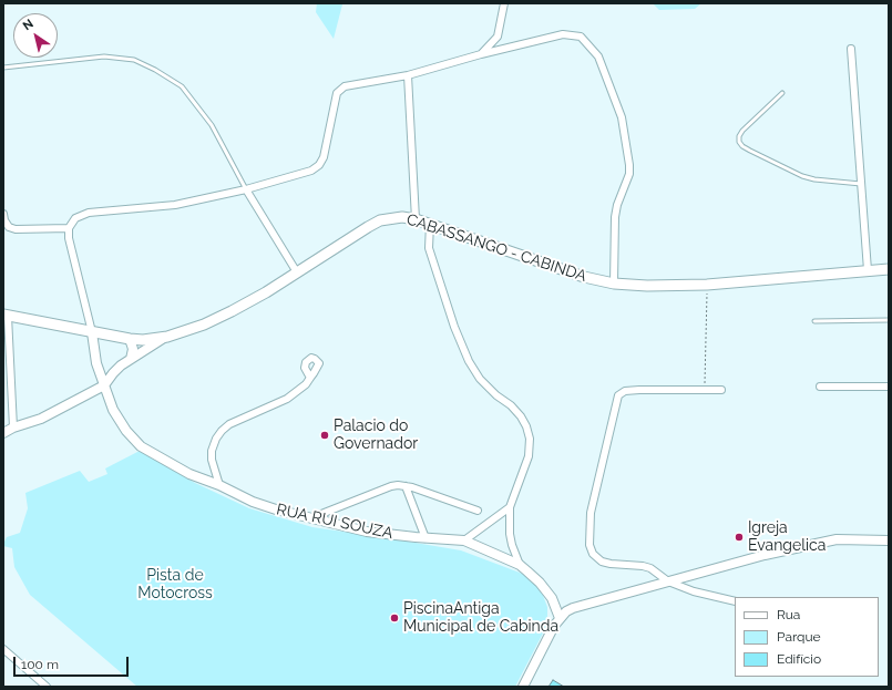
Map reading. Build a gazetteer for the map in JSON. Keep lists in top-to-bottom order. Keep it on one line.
{"streets":{"main road":["CABASSANGO - CABINDA"],"street":["RUA RUI SOUZA"]},"crossings":[["CABASSANGO - CABINDA","RUA RUI SOUZA"]],"parks":["Pista de Motocross"],"places":["Palacio do Governador","Igreja Evangelica","PiscinaAntiga Municipal de Cabinda"],"legend":["Rua","Parque","Edifício"],"scale_bar":"100 m","north":"top left"}
